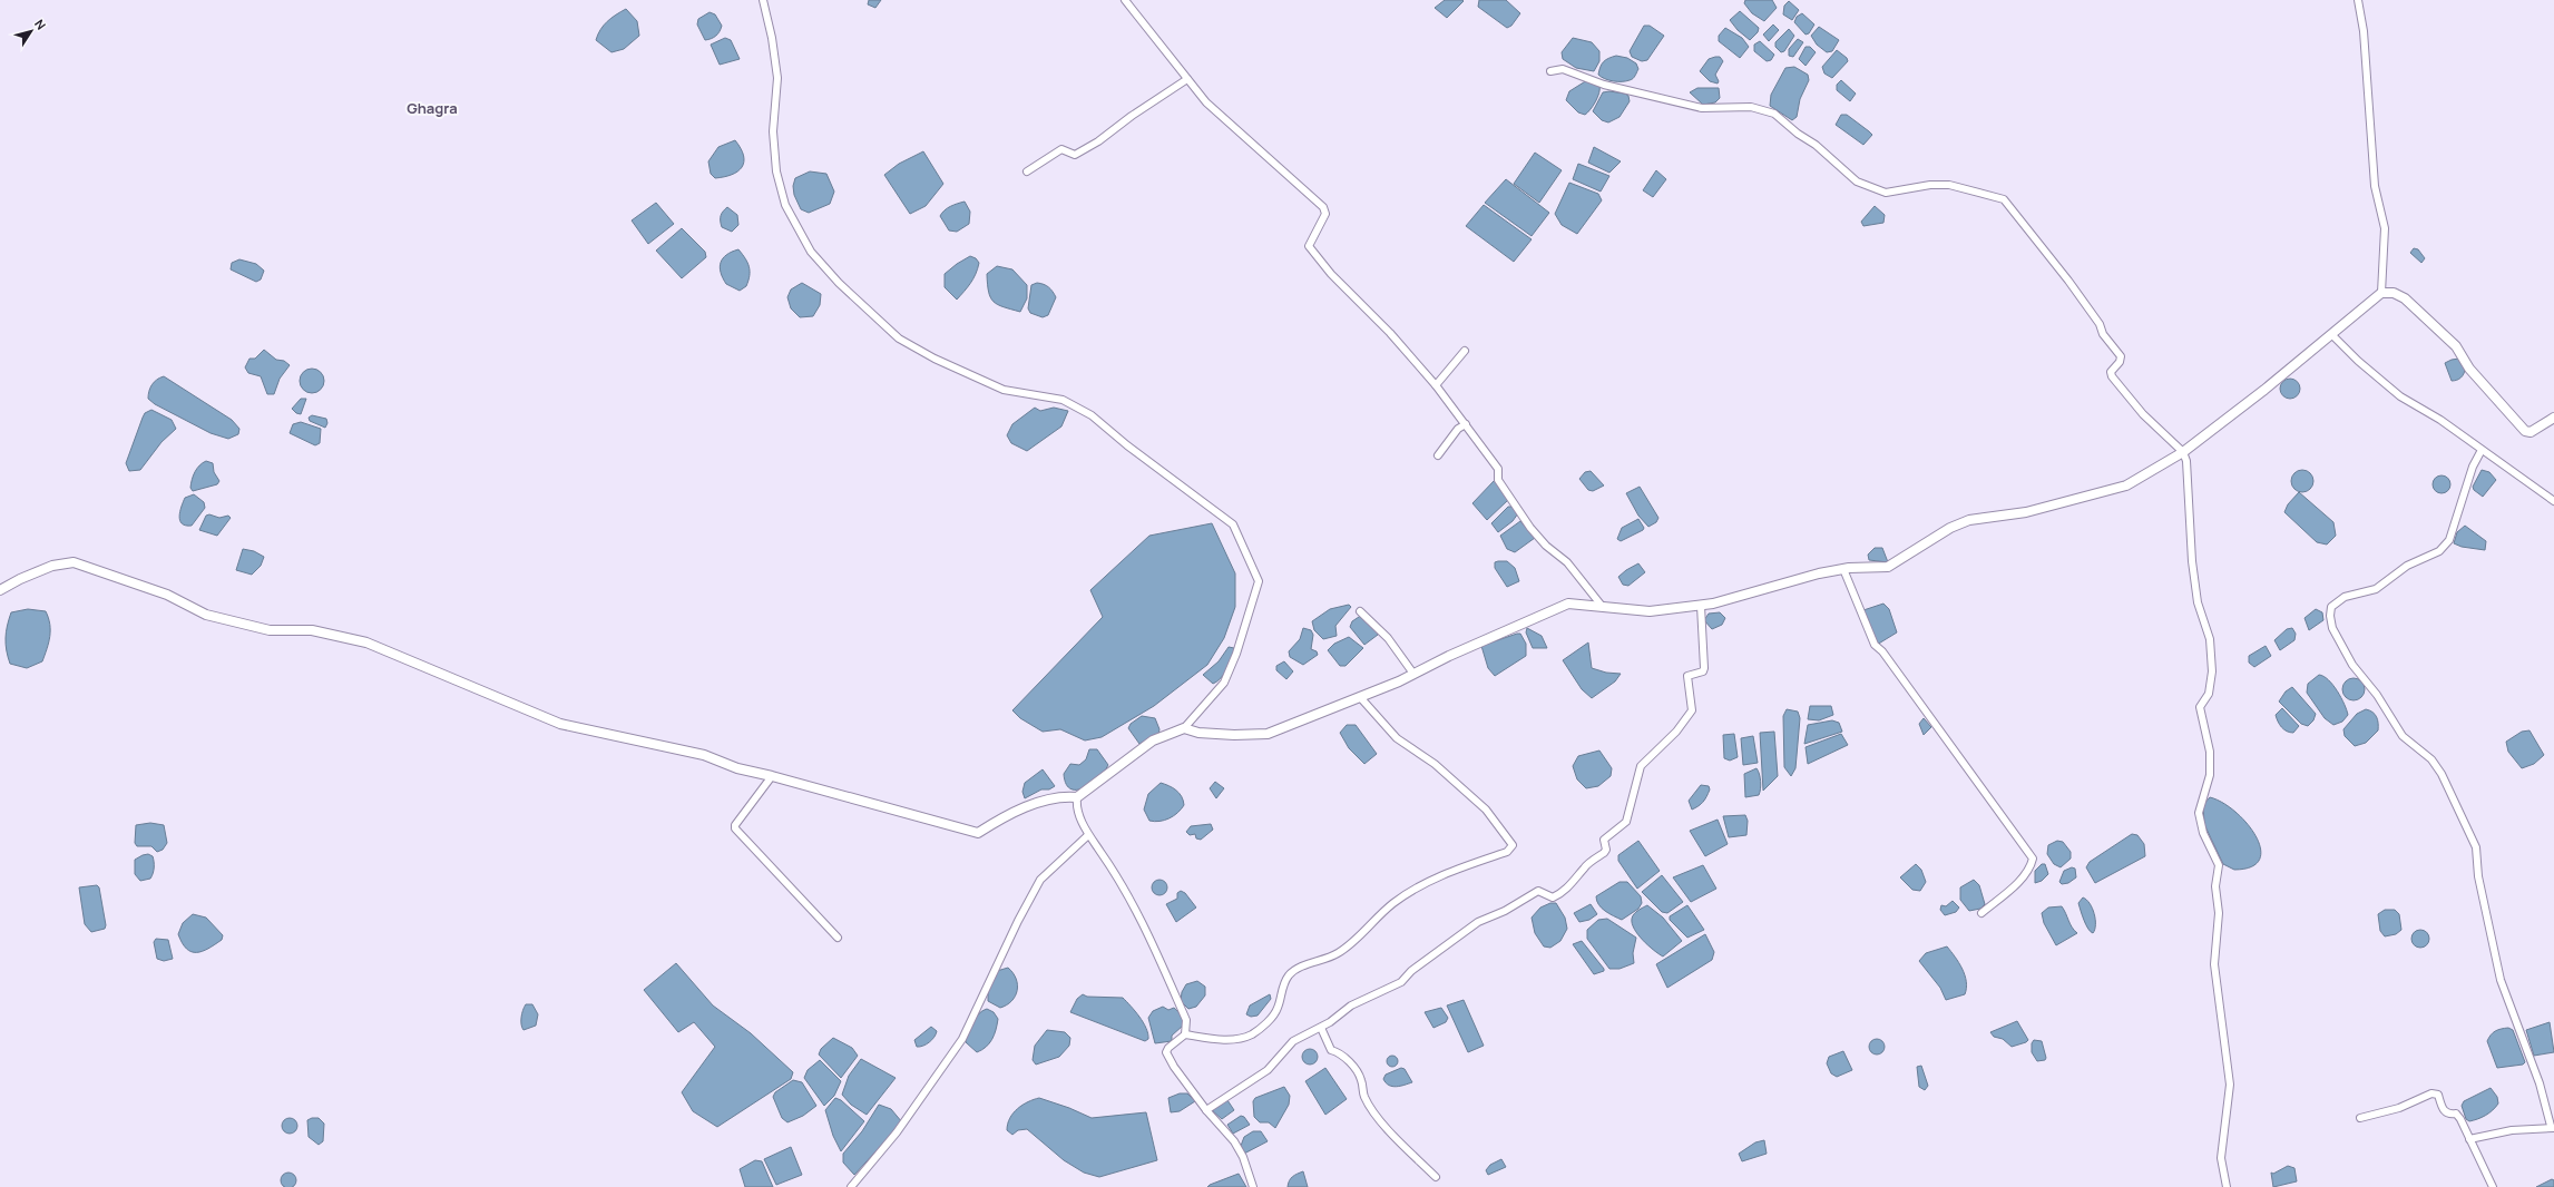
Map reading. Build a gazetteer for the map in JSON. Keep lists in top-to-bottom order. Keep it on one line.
{"districts":["Ghagra"],"north":"top right"}
